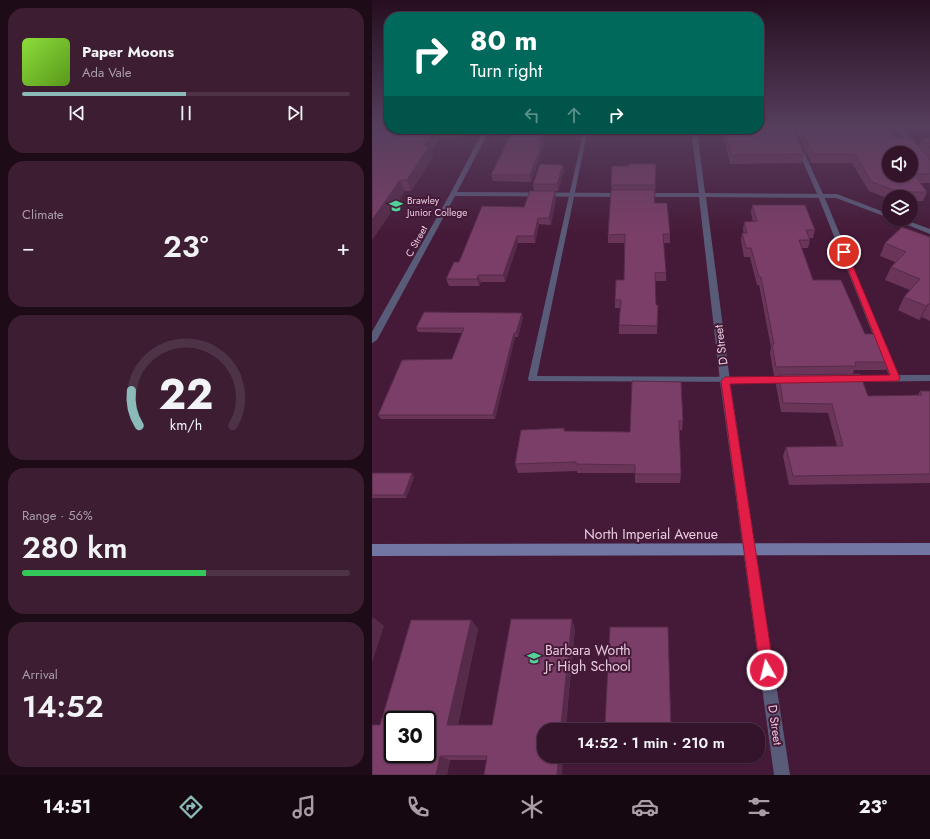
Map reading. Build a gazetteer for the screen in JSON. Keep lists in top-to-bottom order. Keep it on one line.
{"streets":{"street":["C Street","D Street","North Imperial Avenue"]},"crossings":[["D Street","North Imperial Avenue"]],"places":{"school or university":["Brawley Junior College","Barbara Worth Jr High School"]},"page":{"turn":["80 m","Turn right"],"song":["Paper Moons","Ada Vale"],"tile":["Climate",["Range · 56%","280 km"],["Arrival","14:52"]],"heat":["−","23°","+"],"limit":"30","trip":"14:52 · 1 min · 210 m","tabs":["14:51","23°"],"gauge":["22","km/h"]}}
